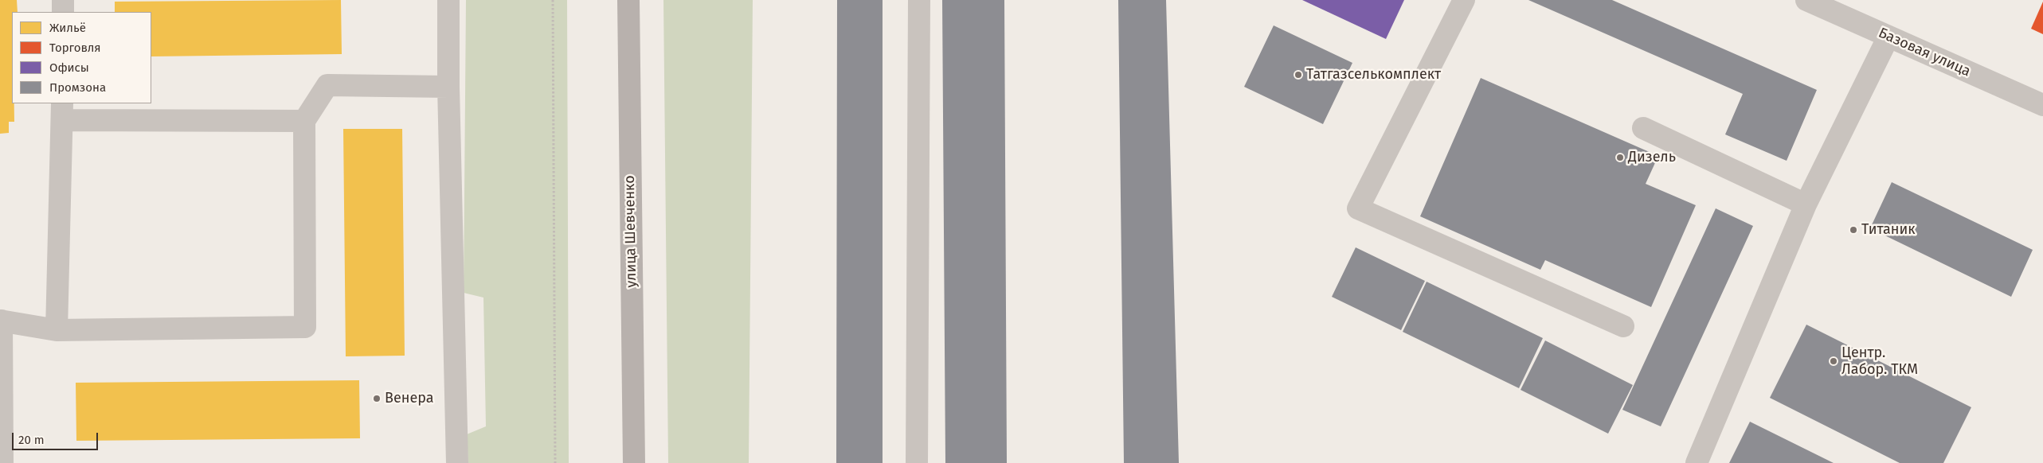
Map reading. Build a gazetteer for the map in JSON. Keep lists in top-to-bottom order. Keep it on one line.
{"streets":{"main road":["улица Шевченко"],"street":["Базовая улица"]},"places":["Татгазселькомплект","Дизель","Титаник","Центр. Лабор. ТКМ","Венера"],"legend":["Жильё","Торговля","Офисы","Промзона"],"scale_bar":"20 m"}
